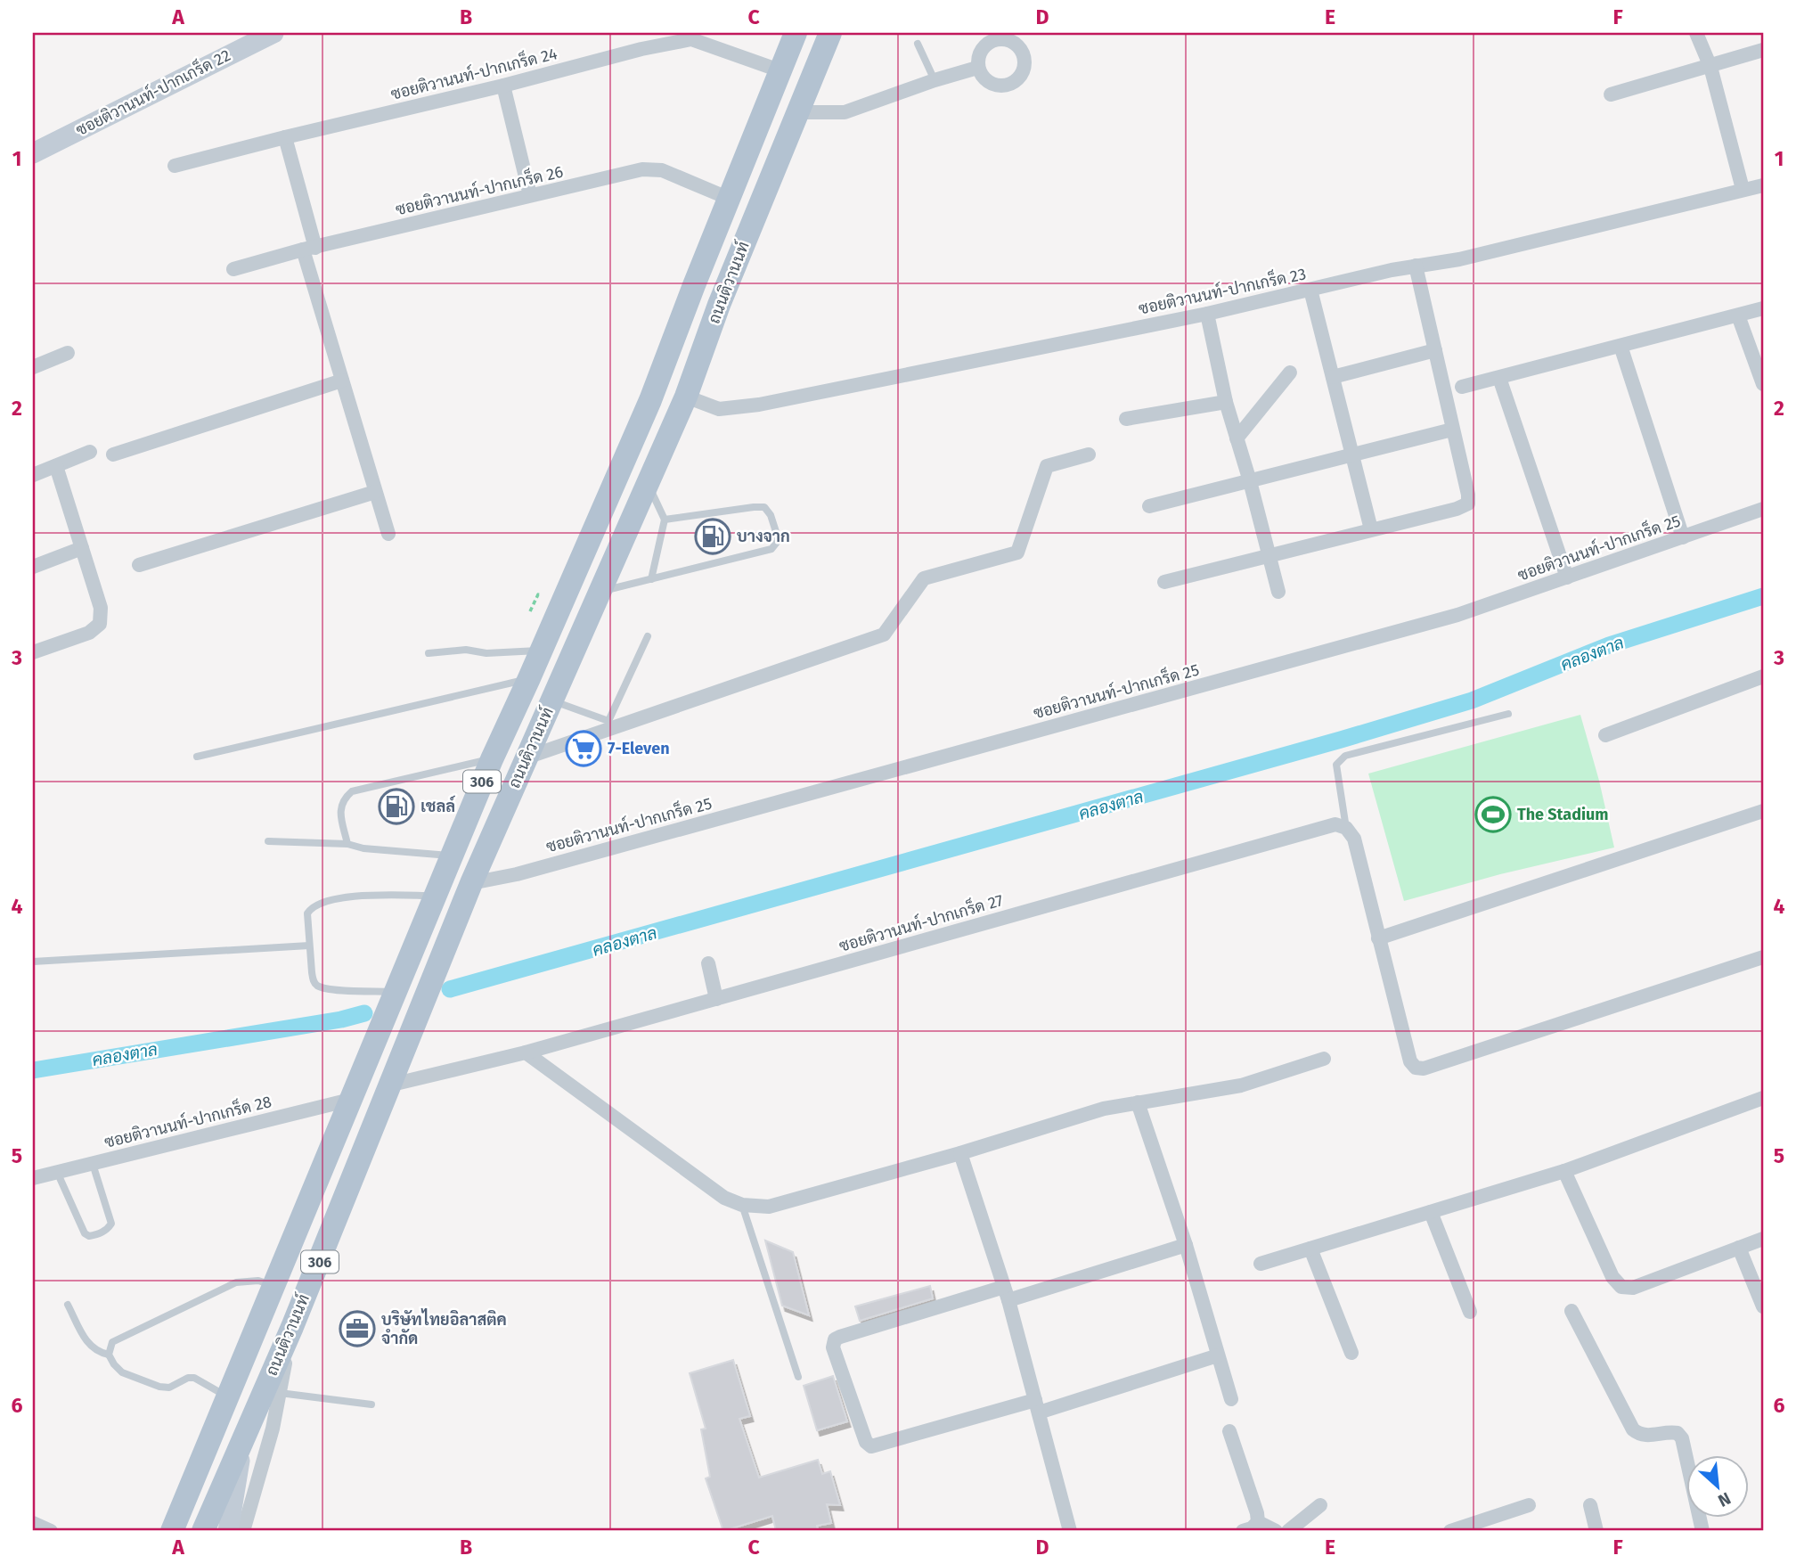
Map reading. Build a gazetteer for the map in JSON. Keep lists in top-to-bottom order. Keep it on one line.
{"streets":{"main road":["ถนนติวานนท์","306"],"street":["ซอยติวานนท์-ปากเกร็ด 24","ซอยติวานนท์-ปากเกร็ด 22","ซอยติวานนท์-ปากเกร็ด 26","ซอยติวานนท์-ปากเกร็ด 23","ซอยติวานนท์-ปากเกร็ด 25","ซอยติวานนท์-ปากเกร็ด 27","ซอยติวานนท์-ปากเกร็ด 28"]},"crossings":[["ซอยติวานนท์-ปากเกร็ด 24","ถนนติวานนท์"],["ซอยติวานนท์-ปากเกร็ด 26","ถนนติวานนท์"],["ถนนติวานนท์","ซอยติวานนท์-ปากเกร็ด 23"],["ถนนติวานนท์","ซอยติวานนท์-ปากเกร็ด 25"],["ถนนติวานนท์","ซอยติวานนท์-ปากเกร็ด 27"],["ถนนติวานนท์","ซอยติวานนท์-ปากเกร็ด 28"]],"water":["คลองตาล"],"places":{"fuel station":["บางจาก","เชลล์"],"supermarket":["7-Eleven"],"sports":["The Stadium"],"office":["บริษัทไทยอิลาสติค จำกัด"]},"north":"bottom right","grid":{"columns":["A","B","C","D","E","F"],"rows":["1","2","3","4","5","6"]}}
